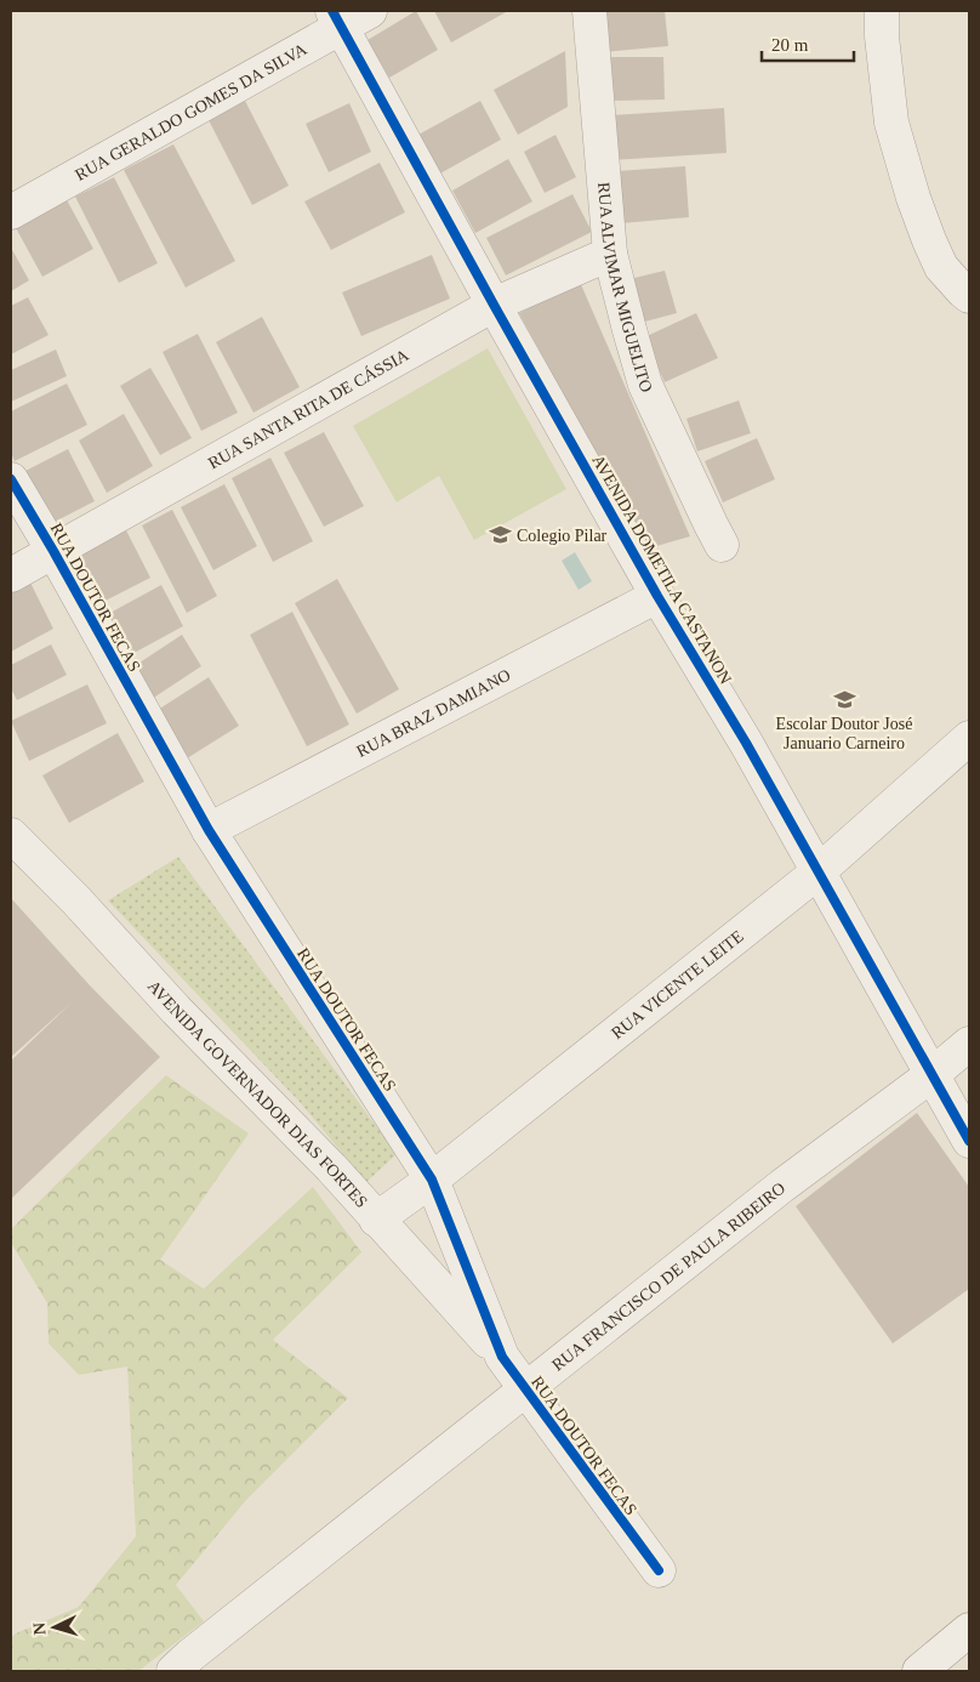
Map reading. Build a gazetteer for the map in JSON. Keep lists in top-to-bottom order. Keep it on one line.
{"streets":{"street":["RUA GERALDO GOMES DA SILVA","RUA ALVIMAR MIGUELITO","RUA SANTA RITA DE CÁSSIA","AVENIDA DOMETILA CASTANON","RUA DOUTOR FECAS","RUA BRAZ DAMIANO","RUA VICENTE LEITE","AVENIDA GOVERNADOR DIAS FORTES","RUA FRANCISCO DE PAULA RIBEIRO"]},"crossings":[["RUA GERALDO GOMES DA SILVA","AVENIDA DOMETILA CASTANON"],["RUA ALVIMAR MIGUELITO","RUA SANTA RITA DE CÁSSIA"],["RUA SANTA RITA DE CÁSSIA","AVENIDA DOMETILA CASTANON"],["RUA SANTA RITA DE CÁSSIA","RUA DOUTOR FECAS"],["AVENIDA DOMETILA CASTANON","RUA BRAZ DAMIANO"],["AVENIDA DOMETILA CASTANON","RUA VICENTE LEITE"],["AVENIDA DOMETILA CASTANON","RUA FRANCISCO DE PAULA RIBEIRO"],["RUA DOUTOR FECAS","RUA BRAZ DAMIANO"],["RUA DOUTOR FECAS","RUA VICENTE LEITE"],["RUA DOUTOR FECAS","AVENIDA GOVERNADOR DIAS FORTES"],["RUA DOUTOR FECAS","RUA FRANCISCO DE PAULA RIBEIRO"],["RUA VICENTE LEITE","AVENIDA GOVERNADOR DIAS FORTES"]],"places":{"school or university":["Colegio Pilar","Escolar Doutor José Januario Carneiro"]},"scale_bar":"20 m","north":"left"}
